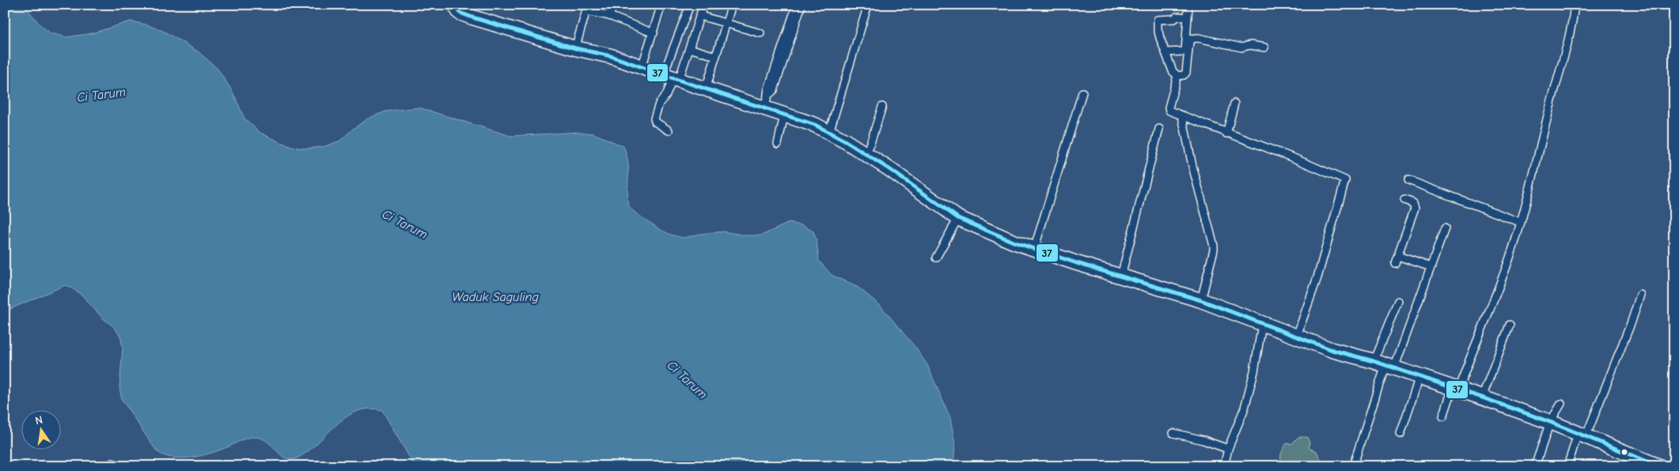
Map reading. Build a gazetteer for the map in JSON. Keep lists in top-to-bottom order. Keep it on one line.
{"water":["Ci Tarum","Waduk Saguling"],"lines":["transit line 37"],"north":"top"}
